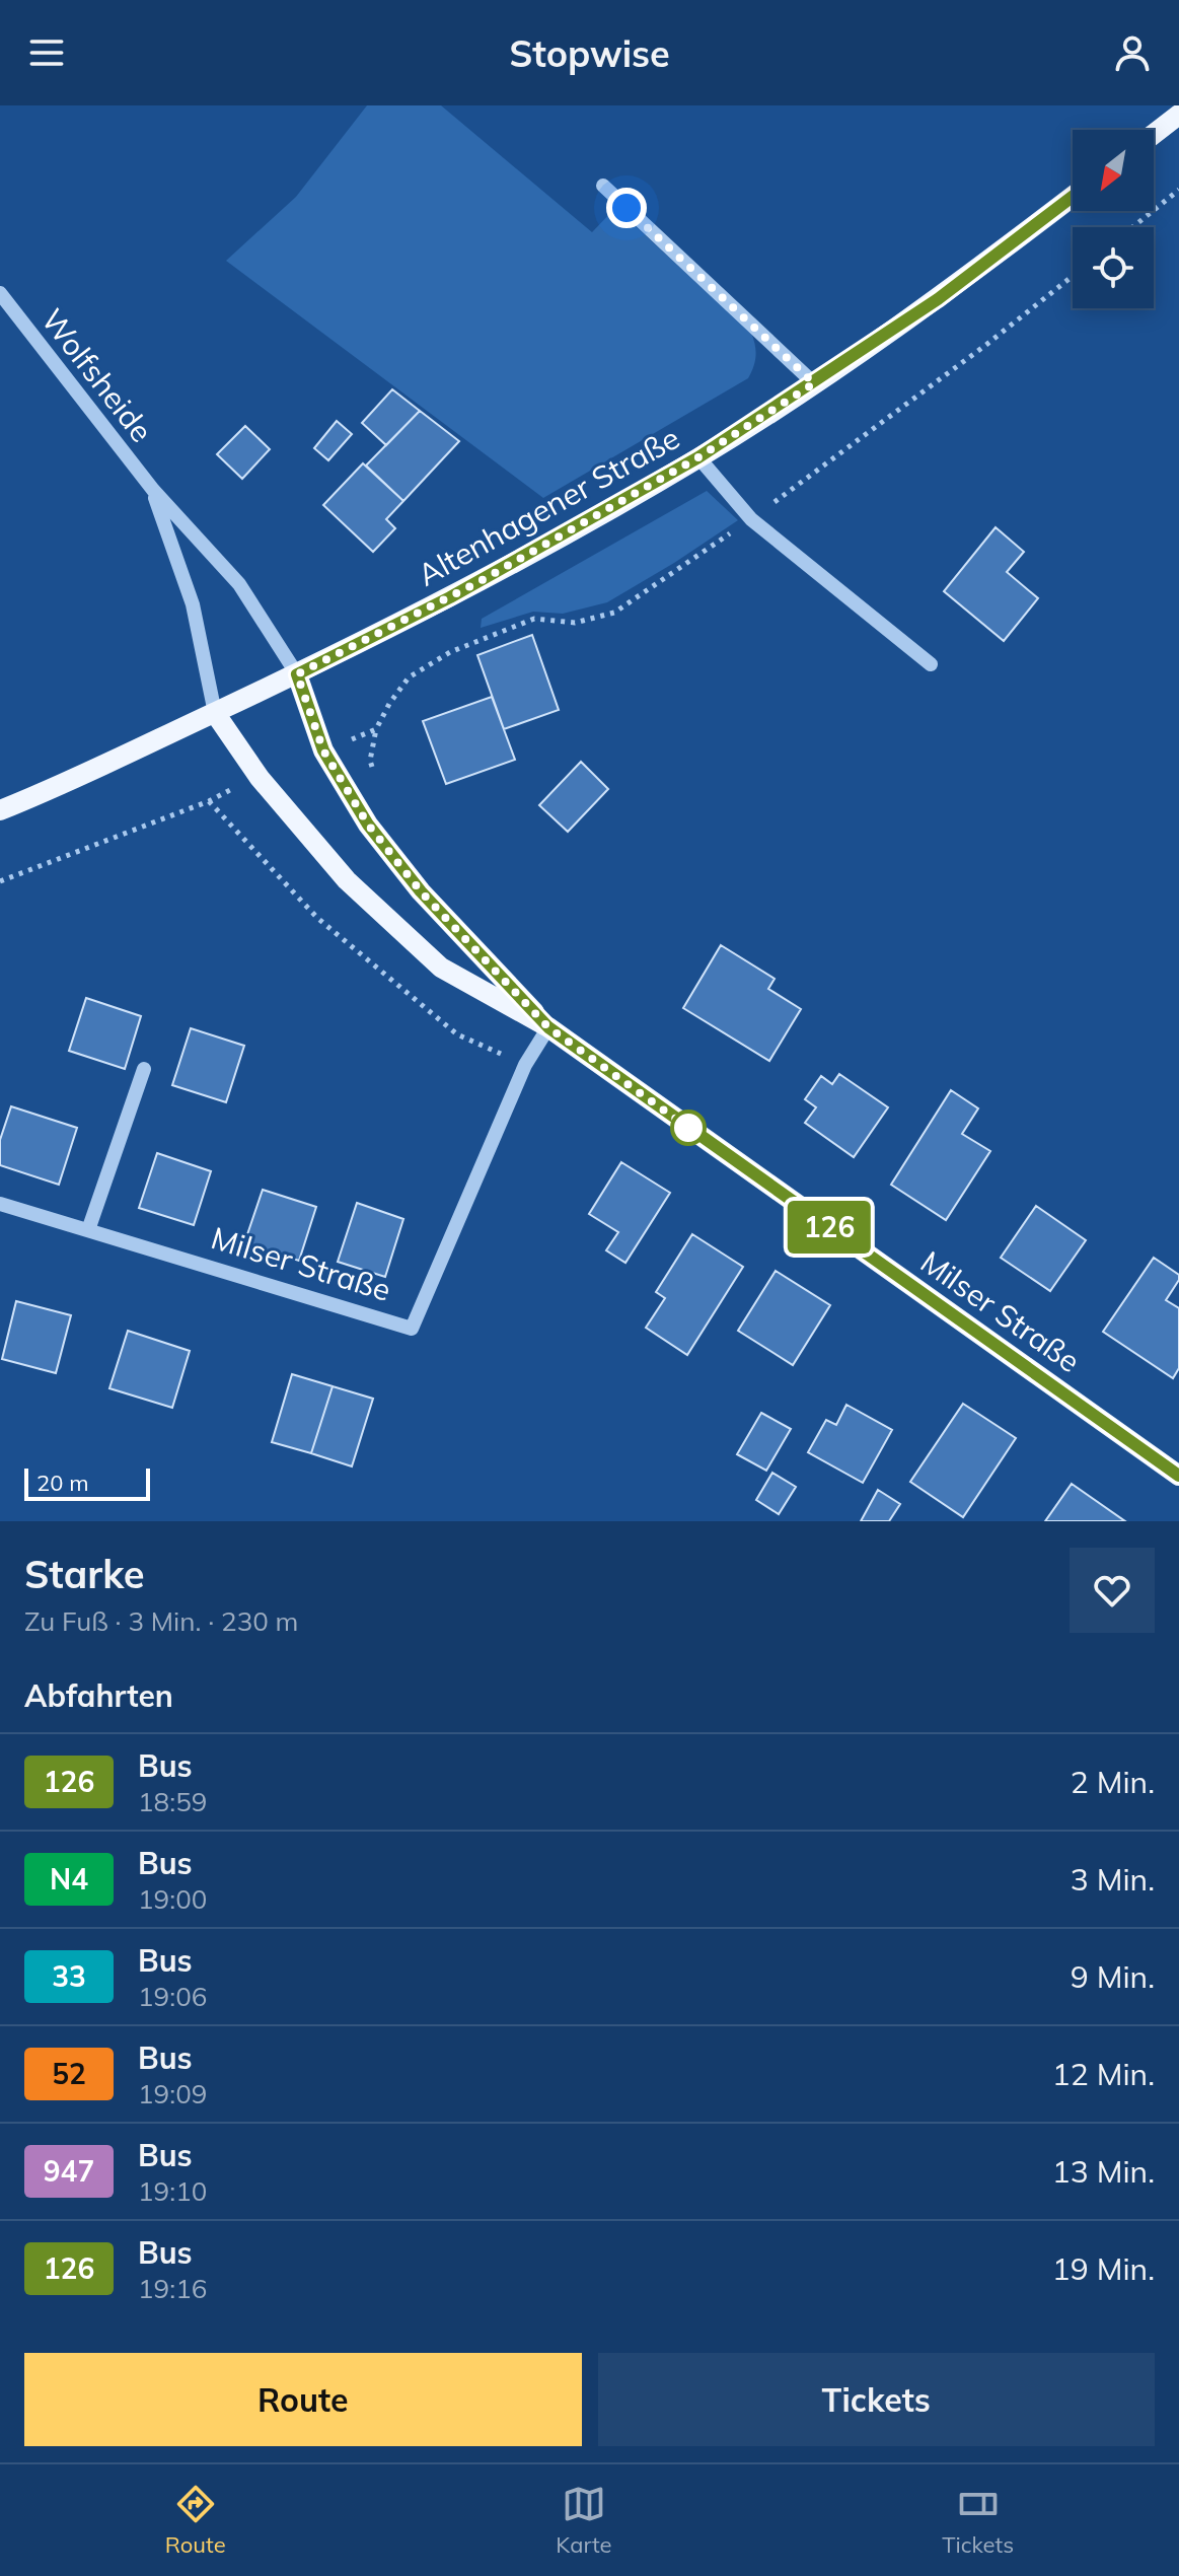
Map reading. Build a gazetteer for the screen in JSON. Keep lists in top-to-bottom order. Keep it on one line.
{"streets":{"main road":["Altenhagener Straße","Milser Straße"],"street":["Wolfsheide"]},"crossings":[["Wolfsheide","Altenhagener Straße"],["Wolfsheide","Milser Straße"],["Altenhagener Straße","Milser Straße"]],"lines":["bus line 126"],"scale_bar":"20 m","north":"bottom left","page":{"header":"Stopwise","on_map":"126","scale":"20 m","heading":[["Starke","Zu Fuß · 3 Min. · 230 m"],"Abfahrten"],"list":[{"mark":"126","name":"Bus","note":"18:59","value":"2 Min."},{"mark":"N4","name":"Bus","note":"19:00","value":"3 Min."},{"mark":"33","name":"Bus","note":"19:06","value":"9 Min."},{"mark":"52","name":"Bus","note":"19:09","value":"12 Min."},{"mark":"947","name":"Bus","note":"19:10","value":"13 Min."},{"mark":"126","name":"Bus","note":"19:16","value":"19 Min."}],"buttons":["Route","Tickets"],"tabs":["Route","Karte","Tickets"]}}
